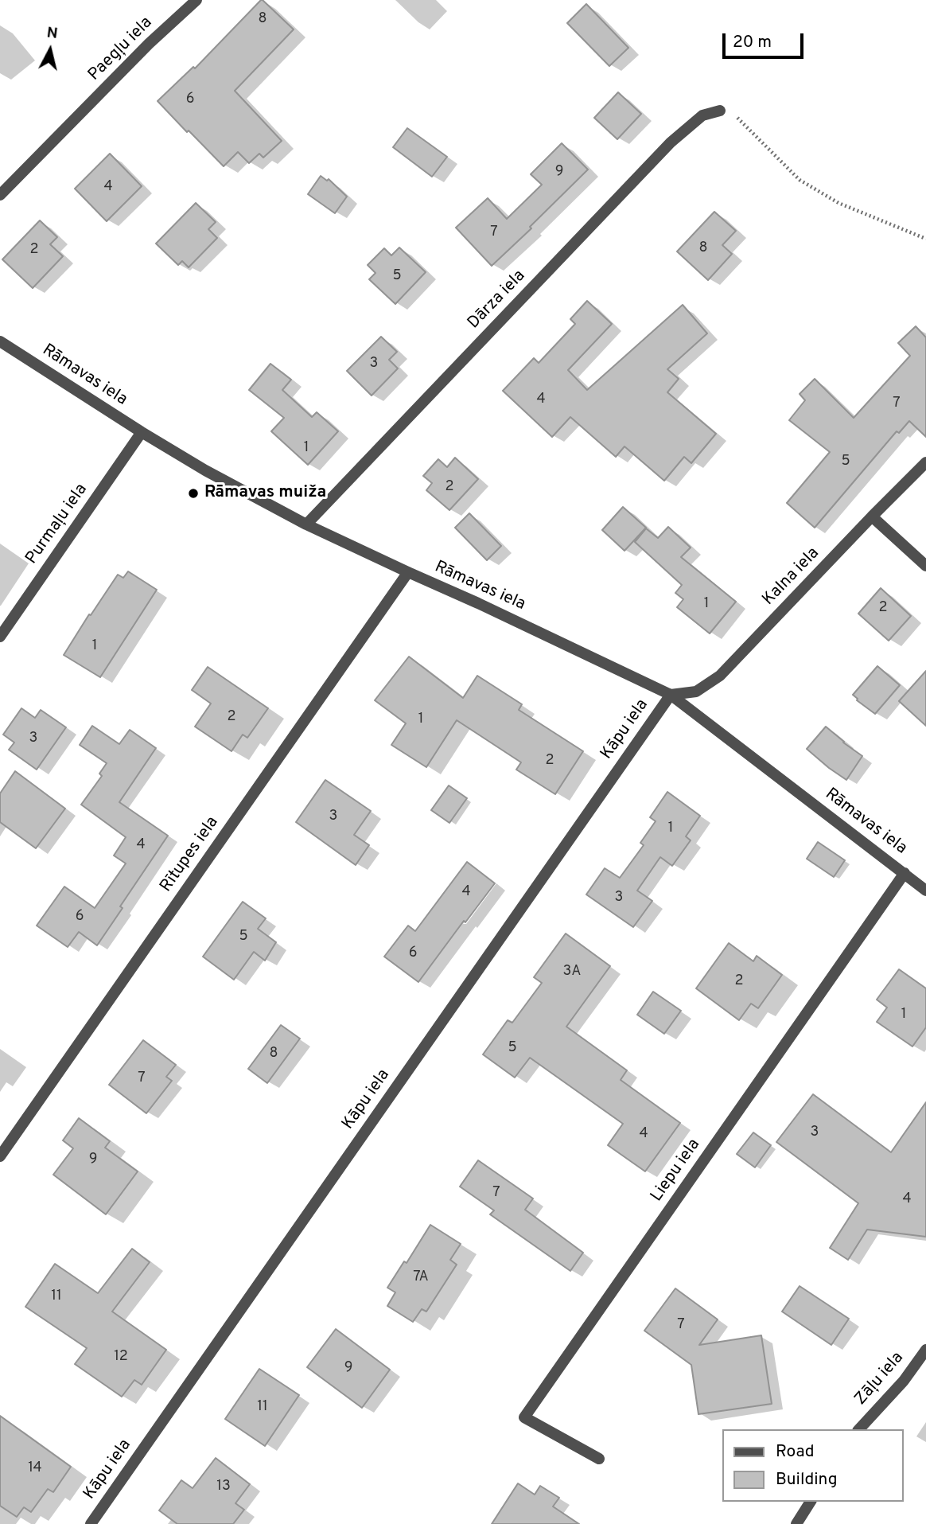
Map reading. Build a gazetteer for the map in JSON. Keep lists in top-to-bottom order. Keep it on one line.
{"streets":{"street":["Paegļu iela","Dārza iela","Rāmavas iela","Purmaļu iela","Kalna iela","Kāpu iela","Rītupes iela","Liepu iela","Zāļu iela"]},"crossings":[["Dārza iela","Rāmavas iela"],["Rāmavas iela","Purmaļu iela"],["Rāmavas iela","Kalna iela"],["Rāmavas iela","Kāpu iela"],["Rāmavas iela","Rītupes iela"],["Rāmavas iela","Liepu iela"],["Kalna iela","Kāpu iela"]],"places":["Rāmavas muiža"],"house_numbers":["8","6","9","4","7","8","2","5","3","4","7","1","5","2","1","2","1","2","1","3","2","3","1","4","4","3","6","5","6","3A","2","1","5","8","7","3","4","9","7","4","7A","11","7","12","9","11","14","13"],"legend":["Road","Building"],"scale_bar":"20 m","north":"top"}
